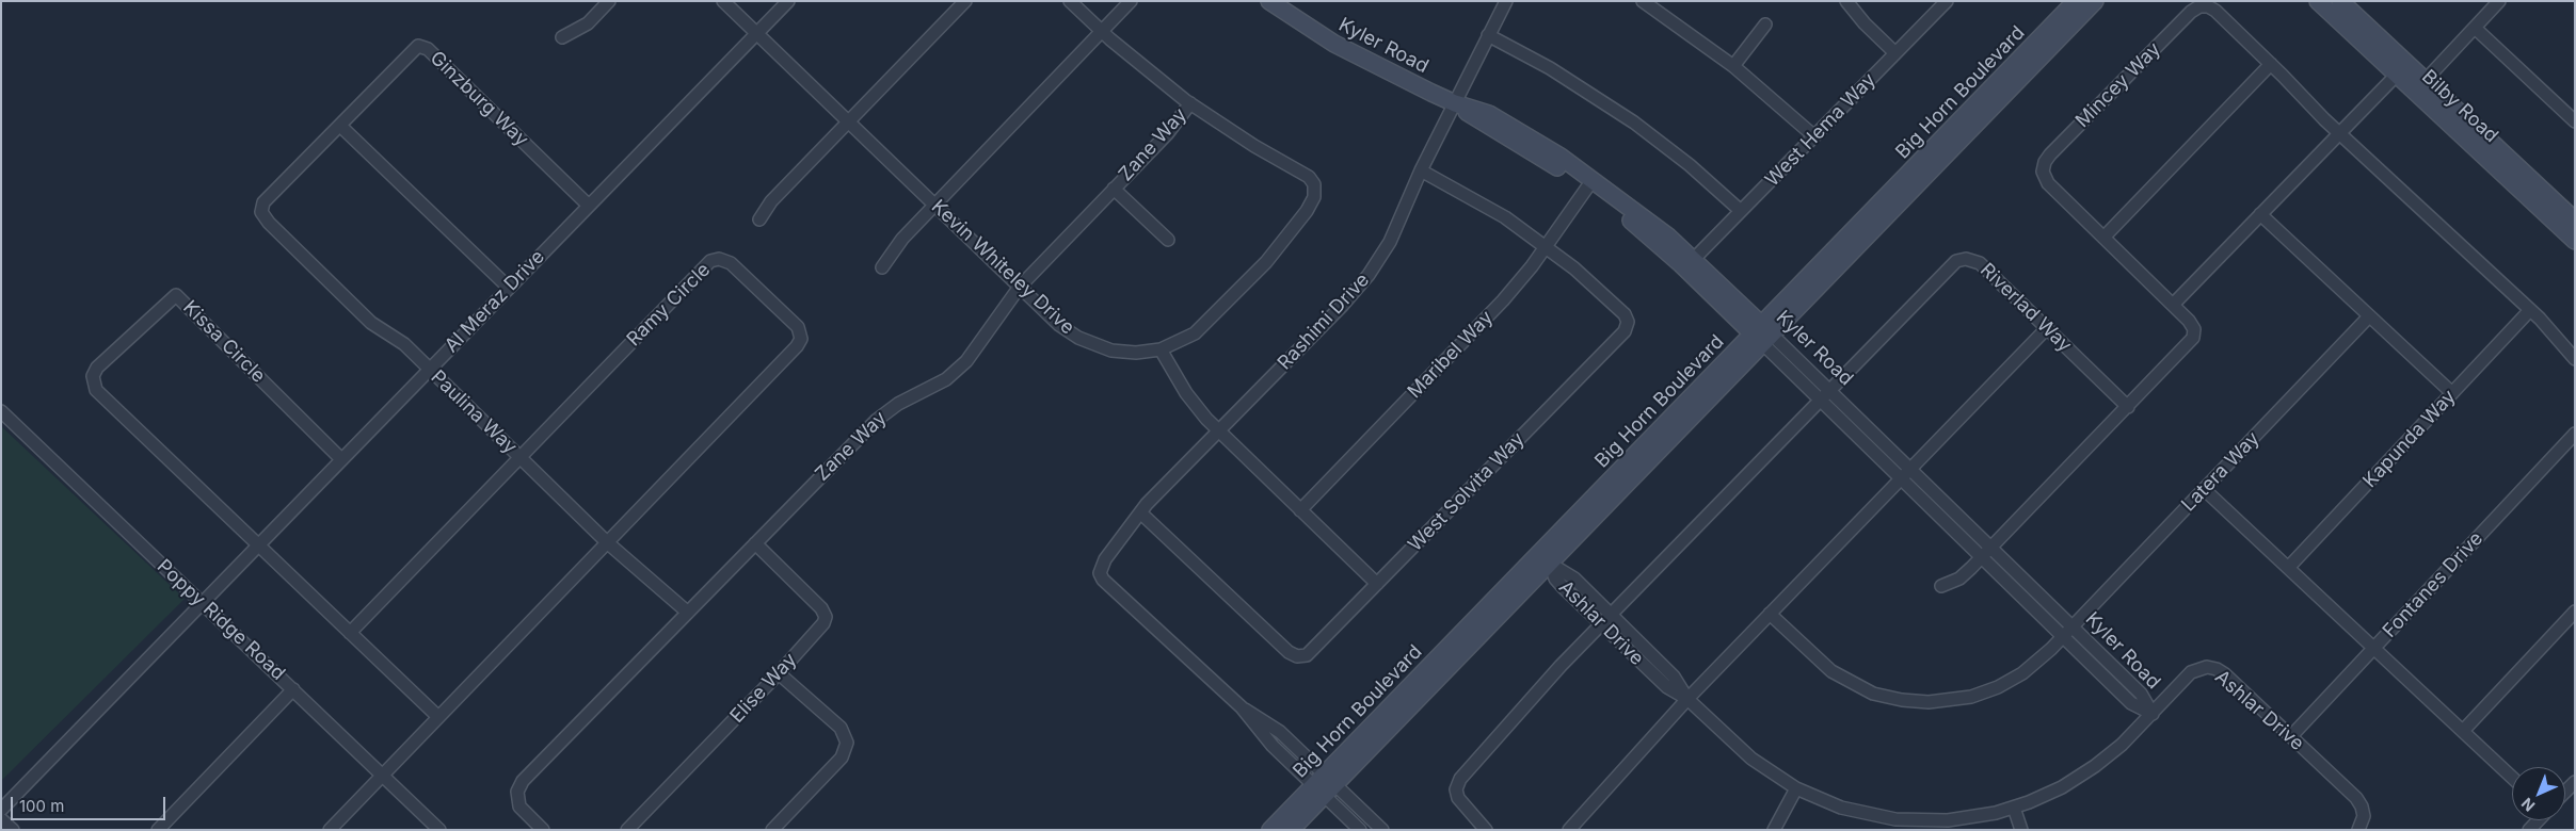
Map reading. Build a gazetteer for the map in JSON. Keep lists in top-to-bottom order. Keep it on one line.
{"streets":{"main road":["Kyler Road","Big Horn Boulevard","Bilby Road"],"street":["Mincey Way","Ginzburg Way","West Hema Way","Zane Way","Kevin Whiteley Drive","Al Meraz Drive","Ramy Circle","Riverlad Way","Rashimi Drive","Kissa Circle","Maribel Way","Paulina Way","Kapunda Way","Latera Way","West Solvita Way","Fontanes Drive","Poppy Ridge Road","Ashlar Drive","Elise Way"]},"crossings":[["Kyler Road","Mincey Way"],["Kyler Road","Big Horn Boulevard"],["Kyler Road","West Hema Way"],["Kyler Road","Riverlad Way"],["Kyler Road","Rashimi Drive"],["Kyler Road","Maribel Way"],["Kyler Road","Latera Way"],["Kyler Road","Ashlar Drive"],["Mincey Way","Riverlad Way"],["Mincey Way","Kapunda Way"],["Big Horn Boulevard","Rashimi Drive"],["Big Horn Boulevard","Ashlar Drive"],["Ginzburg Way","Al Meraz Drive"],["Ginzburg Way","Paulina Way"],["Zane Way","Kevin Whiteley Drive"],["Zane Way","Paulina Way"],["Zane Way","Elise Way"],["Kevin Whiteley Drive","Al Meraz Drive"],["Al Meraz Drive","Kissa Circle"],["Al Meraz Drive","Paulina Way"],["Al Meraz Drive","Poppy Ridge Road"],["Ramy Circle","Paulina Way"],["Ramy Circle","Poppy Ridge Road"],["Rashimi Drive","West Solvita Way"],["Maribel Way","West Solvita Way"],["Fontanes Drive","Ashlar Drive"]],"scale_bar":"100 m","north":"bottom left"}
